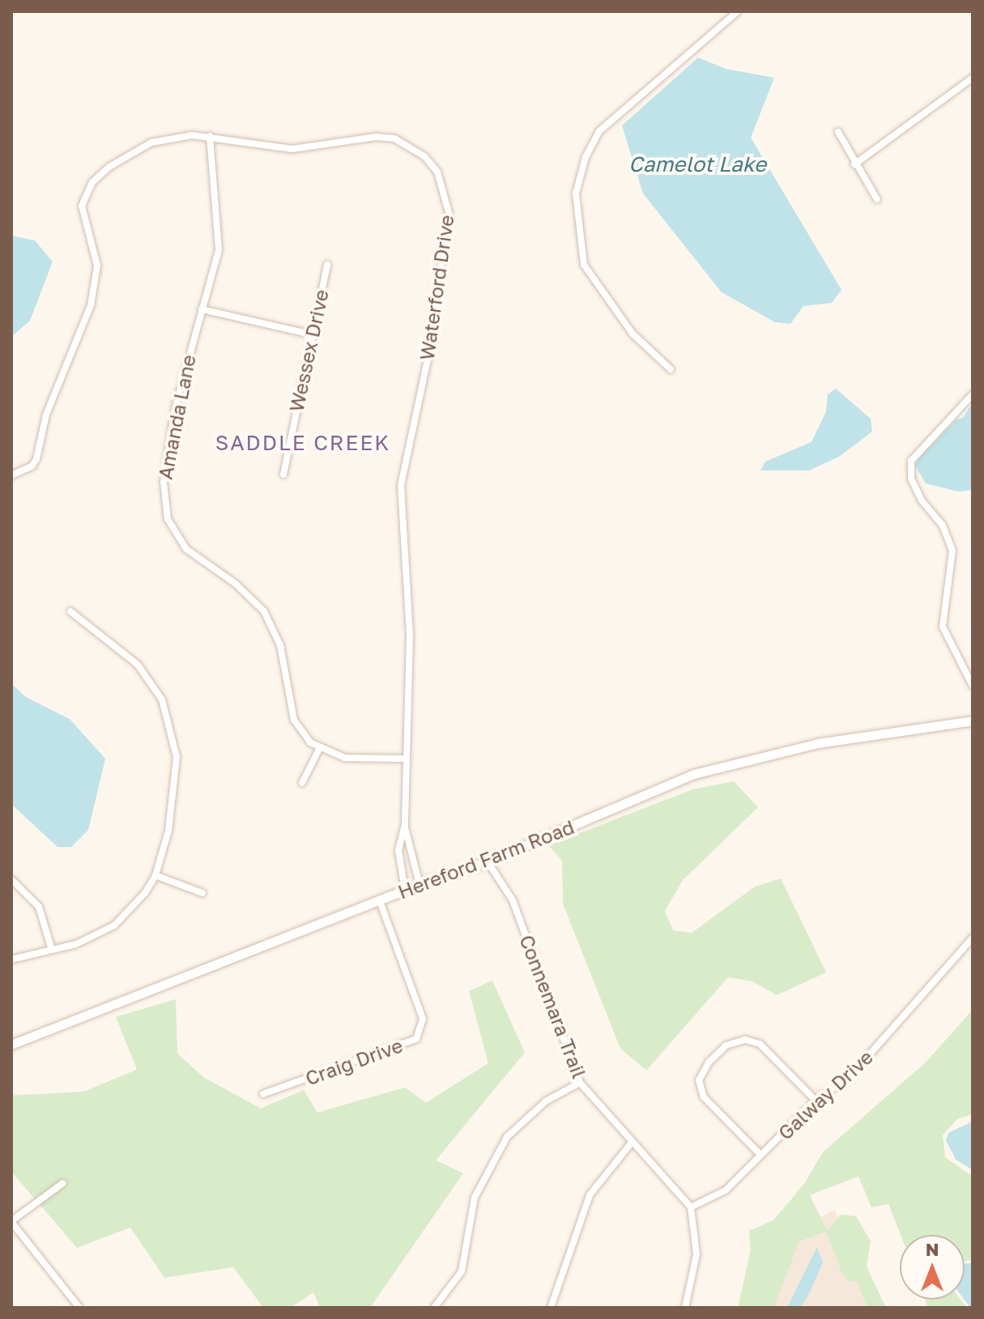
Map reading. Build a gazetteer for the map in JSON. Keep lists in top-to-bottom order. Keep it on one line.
{"streets":{"street":["Waterford Drive","Wessex Drive","Amanda Lane","Hereford Farm Road","Connemara Trail","Craig Drive","Galway Drive"]},"crossings":[["Waterford Drive","Amanda Lane"],["Waterford Drive","Hereford Farm Road"],["Hereford Farm Road","Connemara Trail"],["Hereford Farm Road","Craig Drive"],["Connemara Trail","Galway Drive"]],"districts":["SADDLE CREEK"],"water":["Camelot Lake"],"north":"top"}
